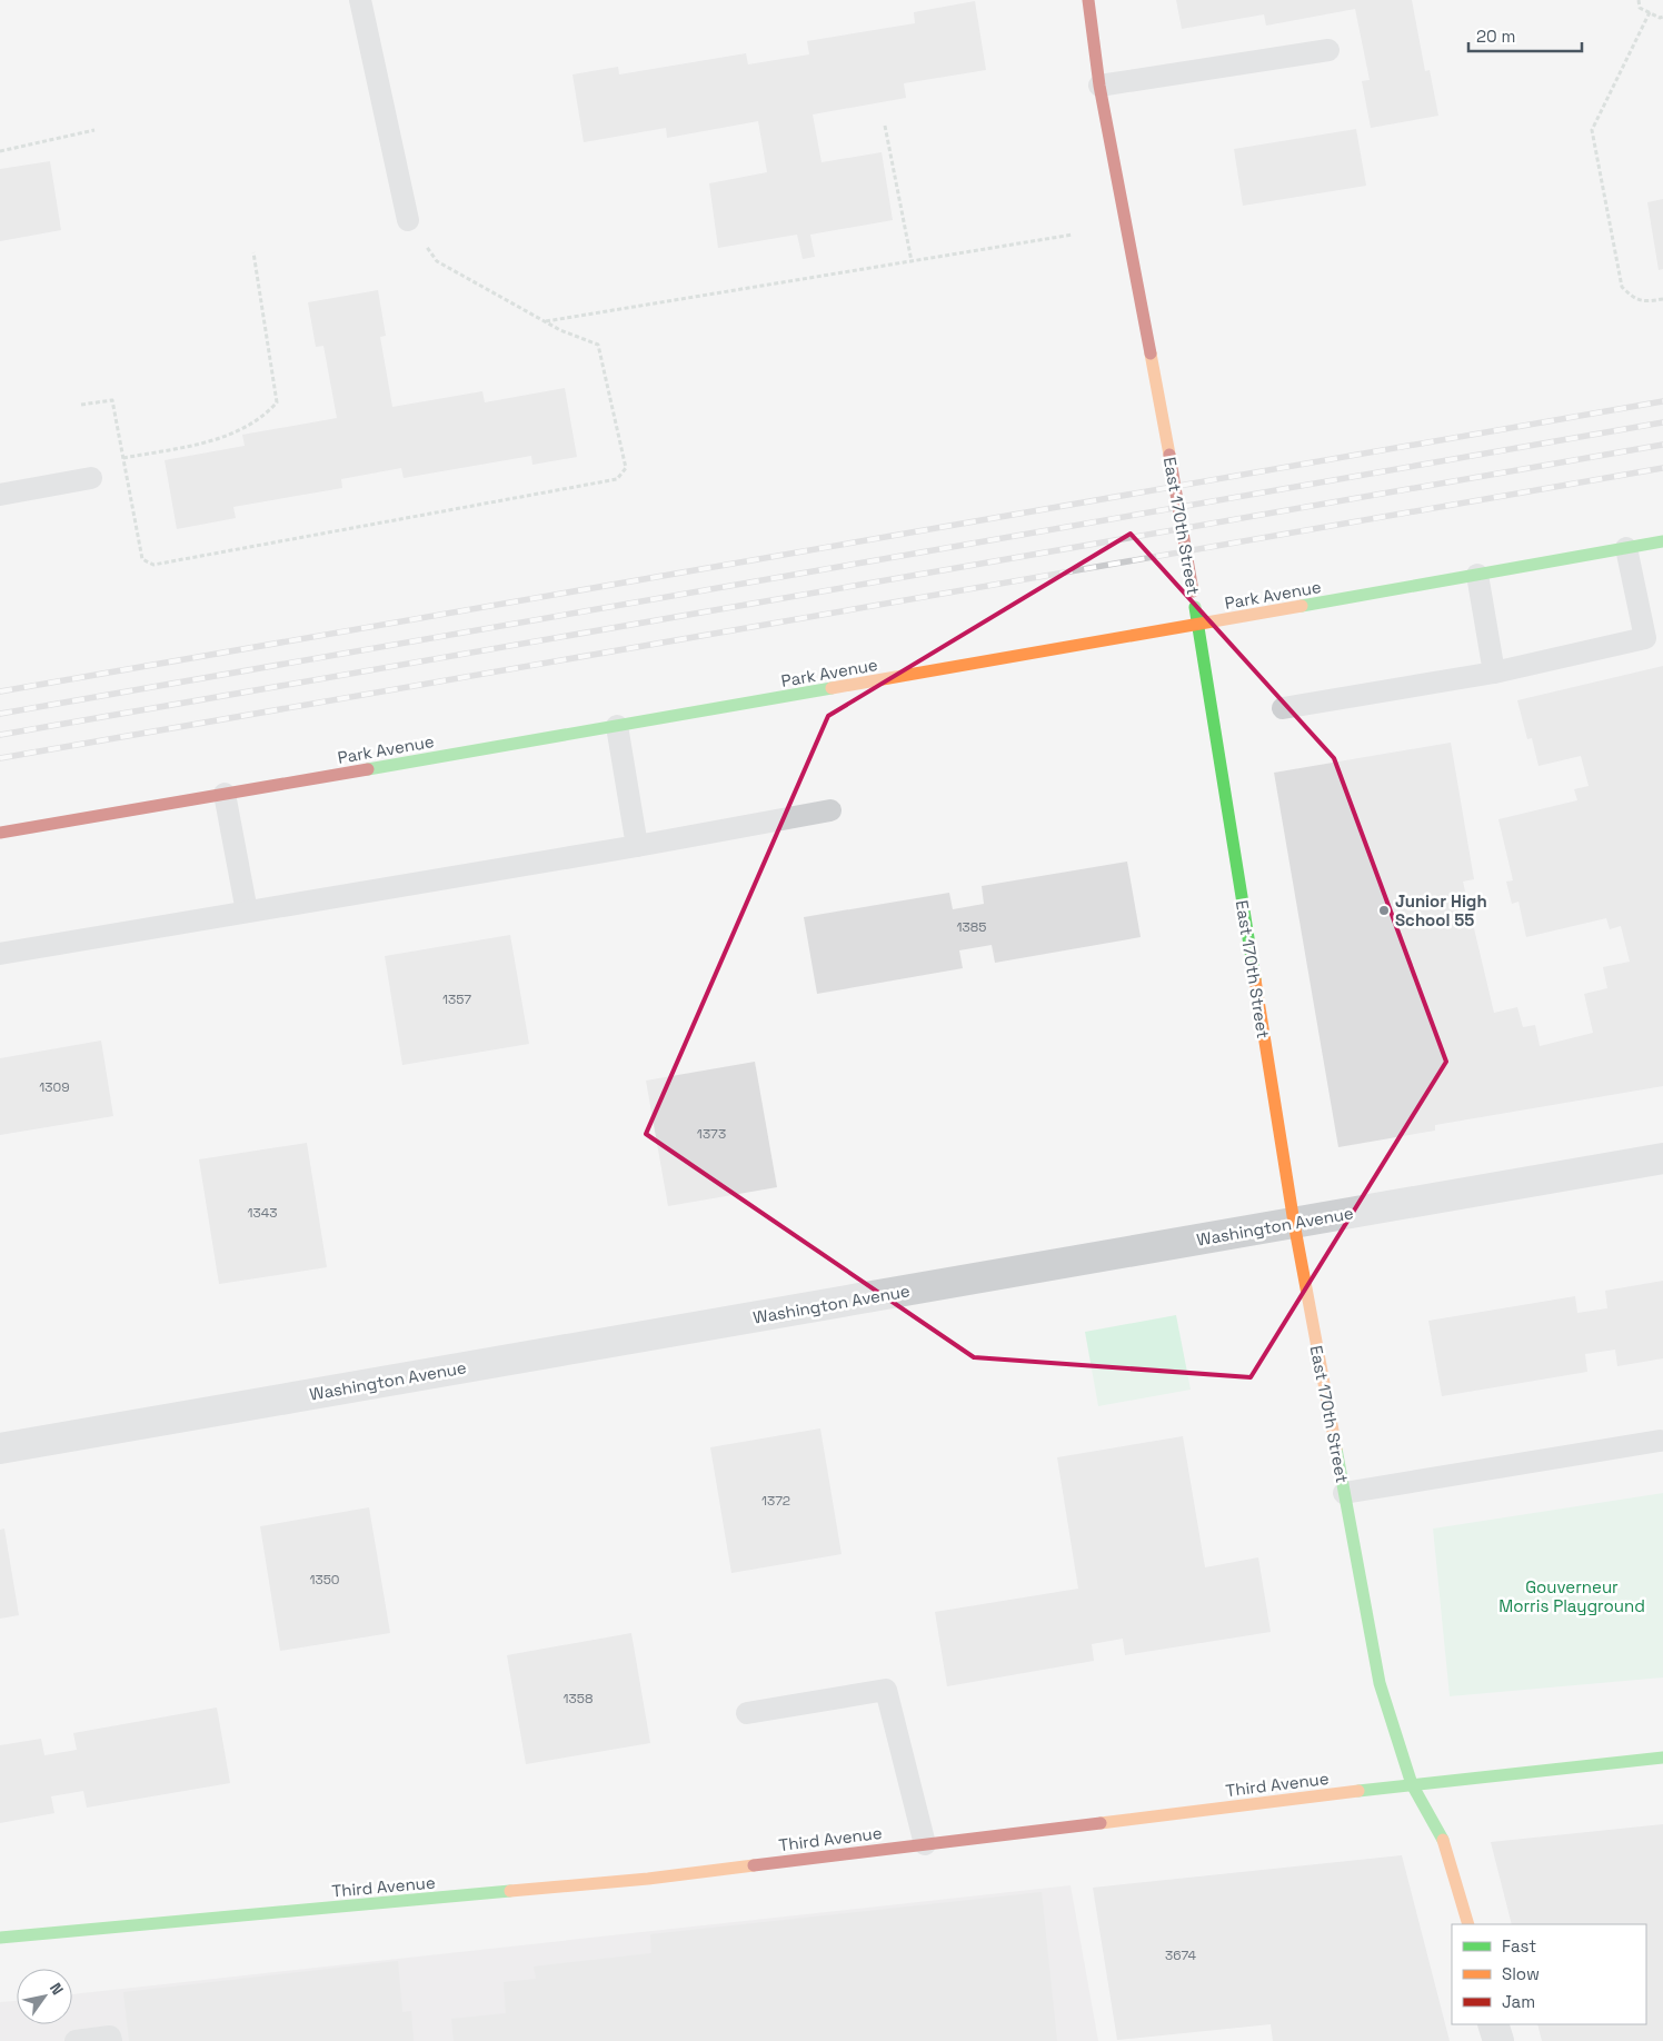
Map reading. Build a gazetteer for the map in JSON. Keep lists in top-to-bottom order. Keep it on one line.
{"streets":{"street":["East 170th Street","Park Avenue","Washington Avenue","Third Avenue"]},"crossings":[["East 170th Street","Park Avenue"],["East 170th Street","Washington Avenue"],["East 170th Street","Third Avenue"]],"parks":["Gouverneur Morris Playground"],"places":["Junior High School 55"],"house_numbers":["1385","1357","1309","1373","1343","1372","1350","1358","3674"],"legend":["Fast","Slow","Jam"],"scale_bar":"20 m","north":"top right"}
